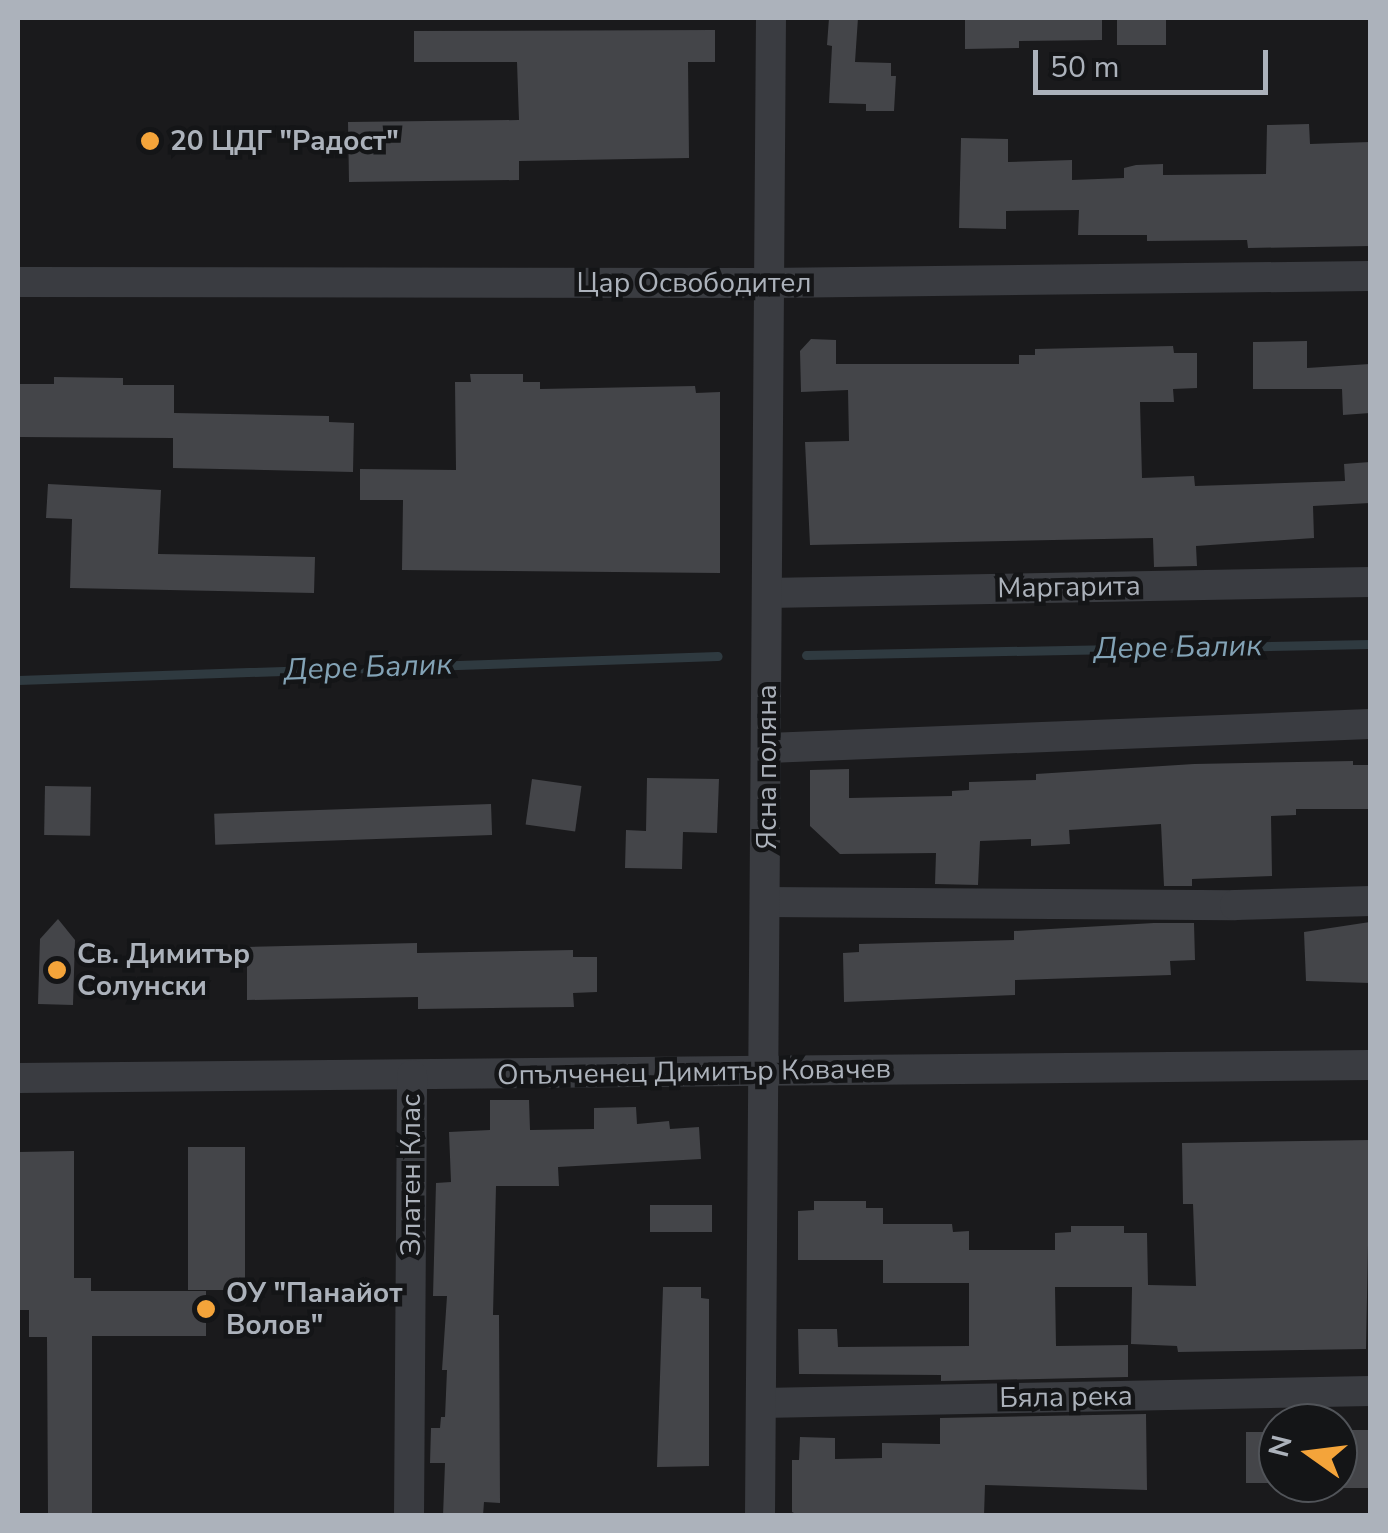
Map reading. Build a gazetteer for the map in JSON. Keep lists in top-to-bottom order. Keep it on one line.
{"streets":{"street":["Цар Освободител","Маргарита","Ясна поляна","Опълченец Димитър Ковачев","Златен Клас","Бяла река"]},"crossings":[["Цар Освободител","Ясна поляна"],["Маргарита","Ясна поляна"],["Ясна поляна","Опълченец Димитър Ковачев"],["Ясна поляна","Бяла река"],["Опълченец Димитър Ковачев","Златен Клас"]],"water":["Дере Балик"],"places":["20 ЦДГ \"Радост\"","Св. Димитър Солунски","ОУ \"Панайот Волов\""],"scale_bar":"50 m","north":"left"}
